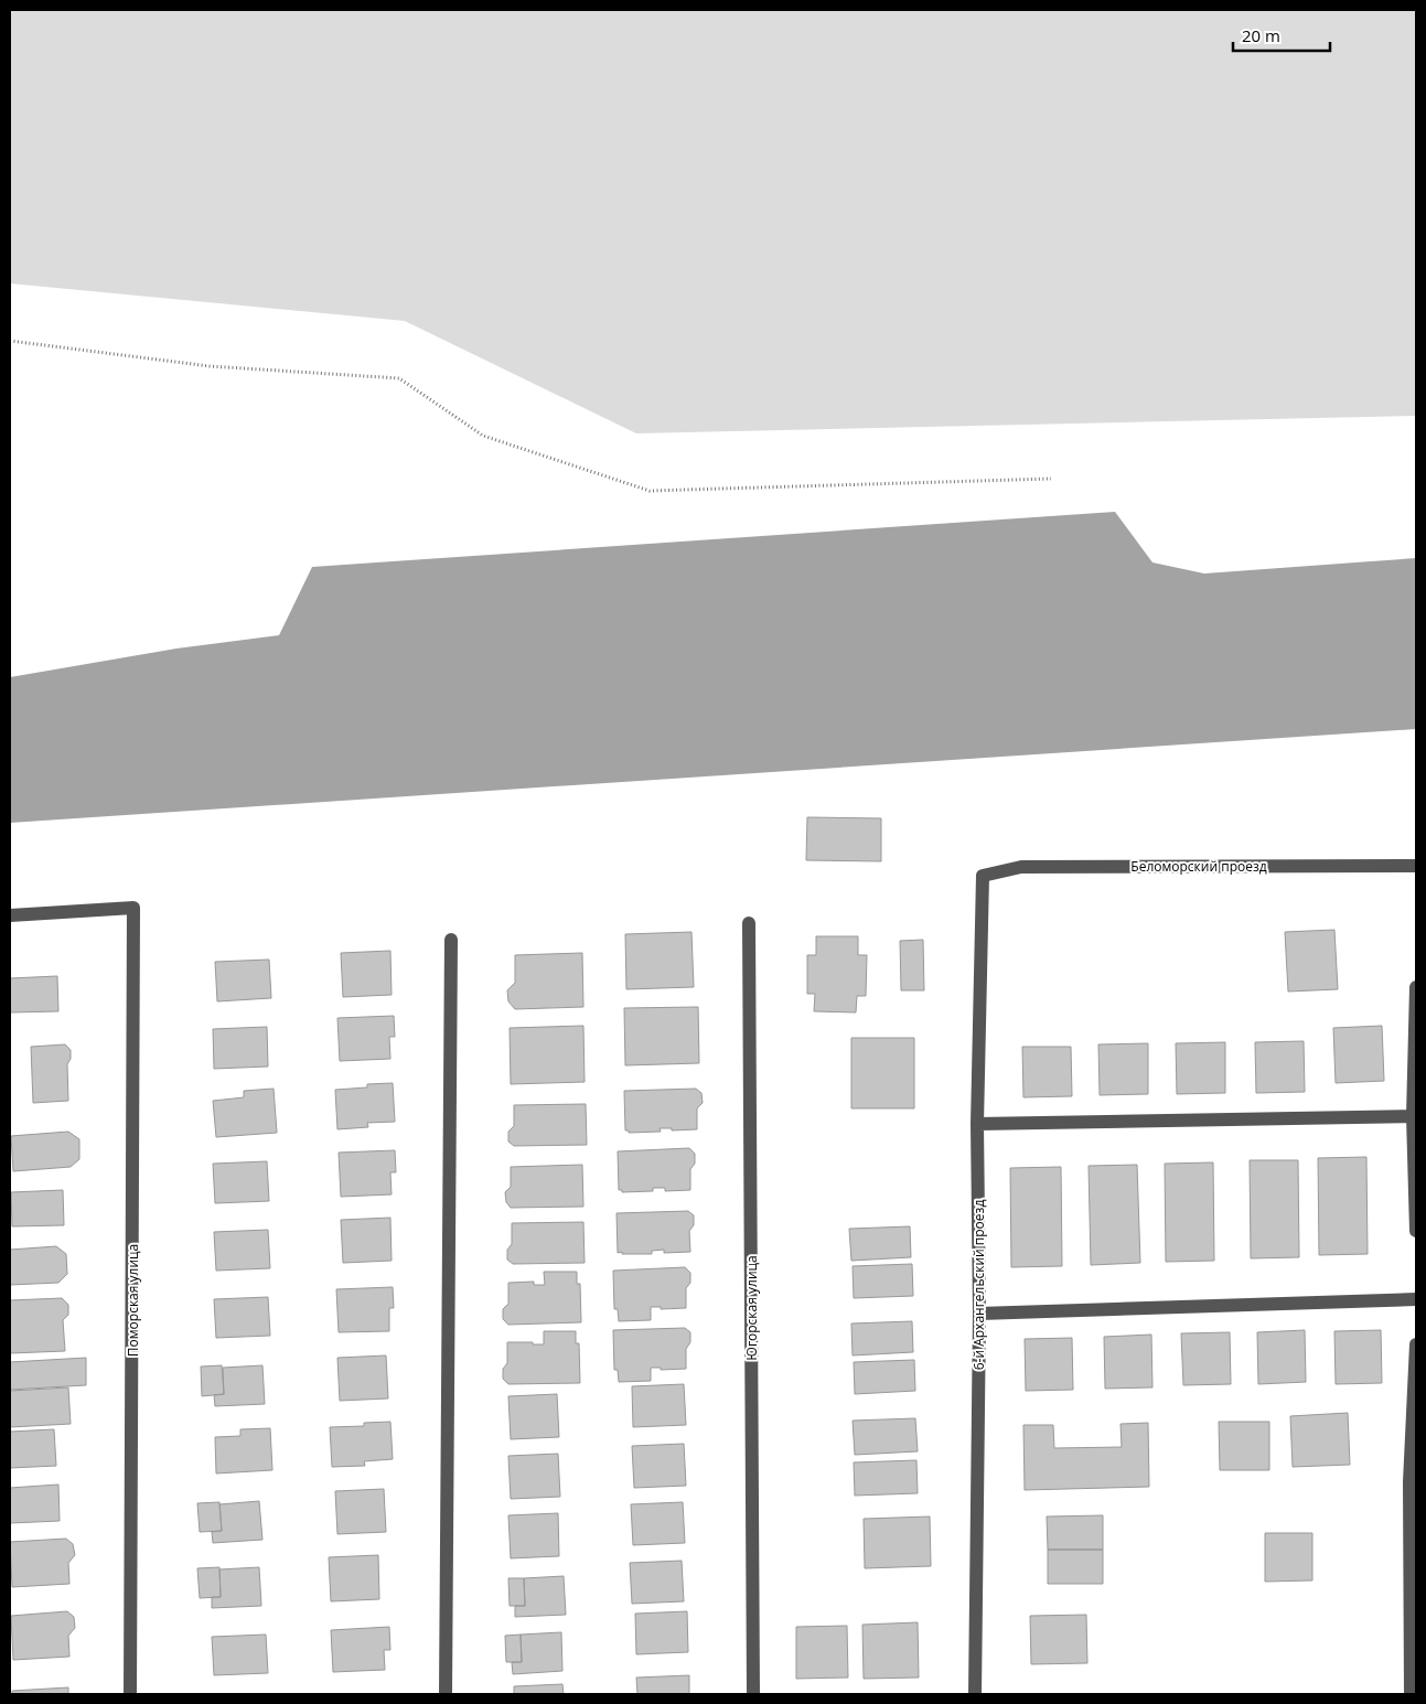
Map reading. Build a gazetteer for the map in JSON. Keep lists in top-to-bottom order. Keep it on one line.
{"streets":{"street":["Беломорский проезд","6-й Архангельский проезд","Поморская улица","Югорская улица"]},"crossings":[["Беломорский проезд","6-й Архангельский проезд"]],"scale_bar":"20 m"}
